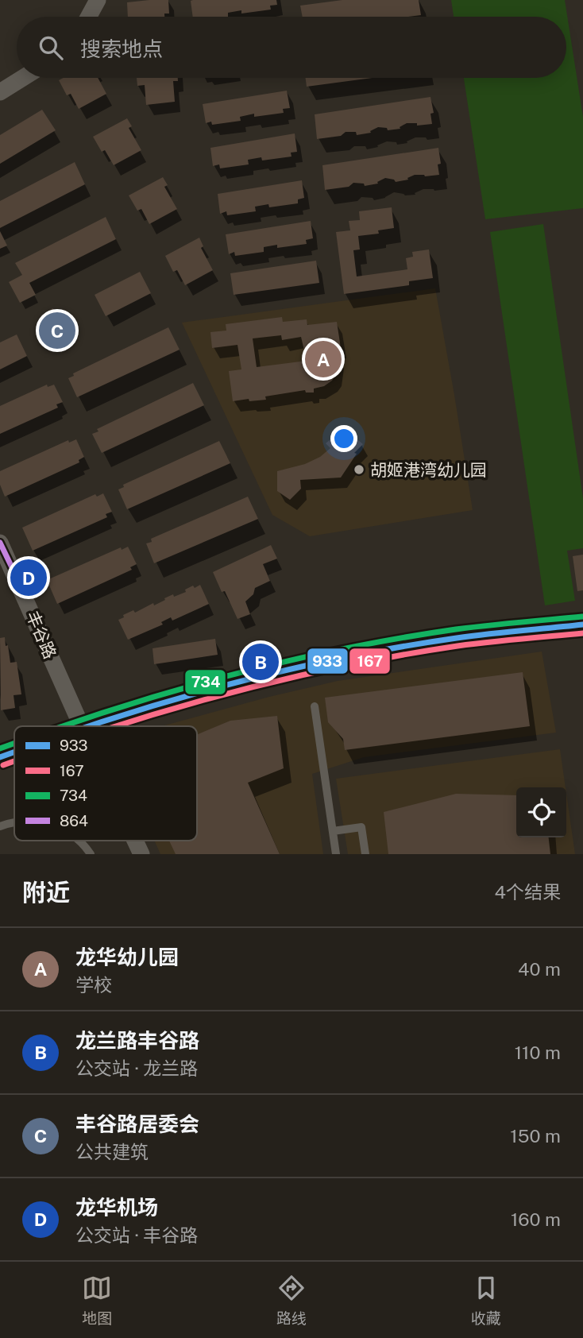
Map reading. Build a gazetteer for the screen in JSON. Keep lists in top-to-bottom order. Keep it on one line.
{"streets":{"street":["丰谷路"]},"places":["胡姬港湾幼儿园"],"lines":["transit line 864","transit line 734","transit line 933","transit line 167"],"legend":["933","167","734","864"],"page":{"search":"搜索地点","pins":["C","A","D","B"],"heading":["附近","4个结果"],"list":[{"mark":"A","name":"龙华幼儿园","note":"学校","value":"40 m"},{"mark":"B","name":"龙兰路丰谷路","note":"公交站 · 龙兰路","value":"110 m"},{"mark":"C","name":"丰谷路居委会","note":"公共建筑","value":"150 m"},{"mark":"D","name":"龙华机场","note":"公交站 · 丰谷路","value":"160 m"}],"nav":["地图","路线","收藏"]}}
